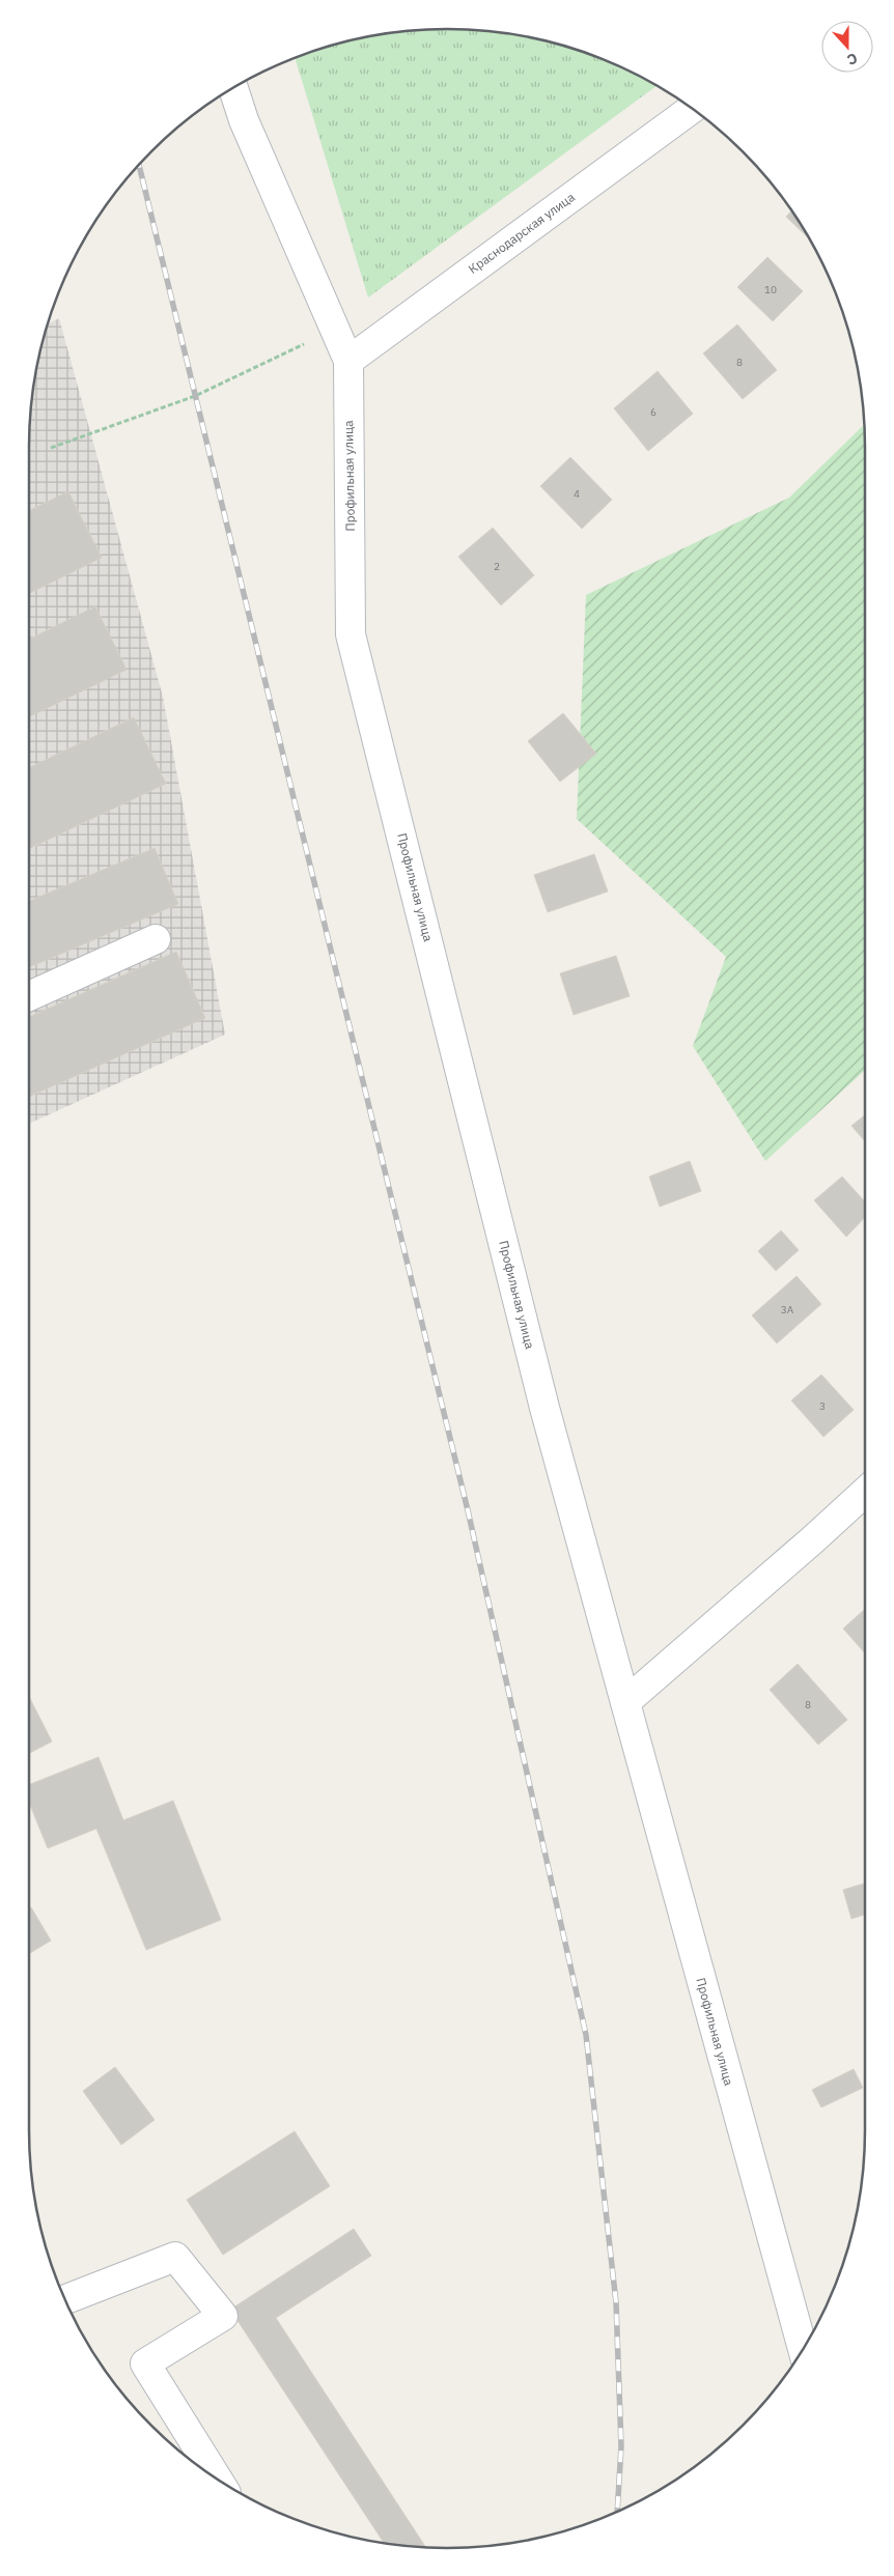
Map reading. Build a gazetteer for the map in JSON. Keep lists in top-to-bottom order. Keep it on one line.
{"streets":{"street":["Краснодарская улица","Профильная улица"]},"crossings":[["Краснодарская улица","Профильная улица"]],"house_numbers":["10","8","6","4","2","3А","3","8"],"north":"bottom"}
